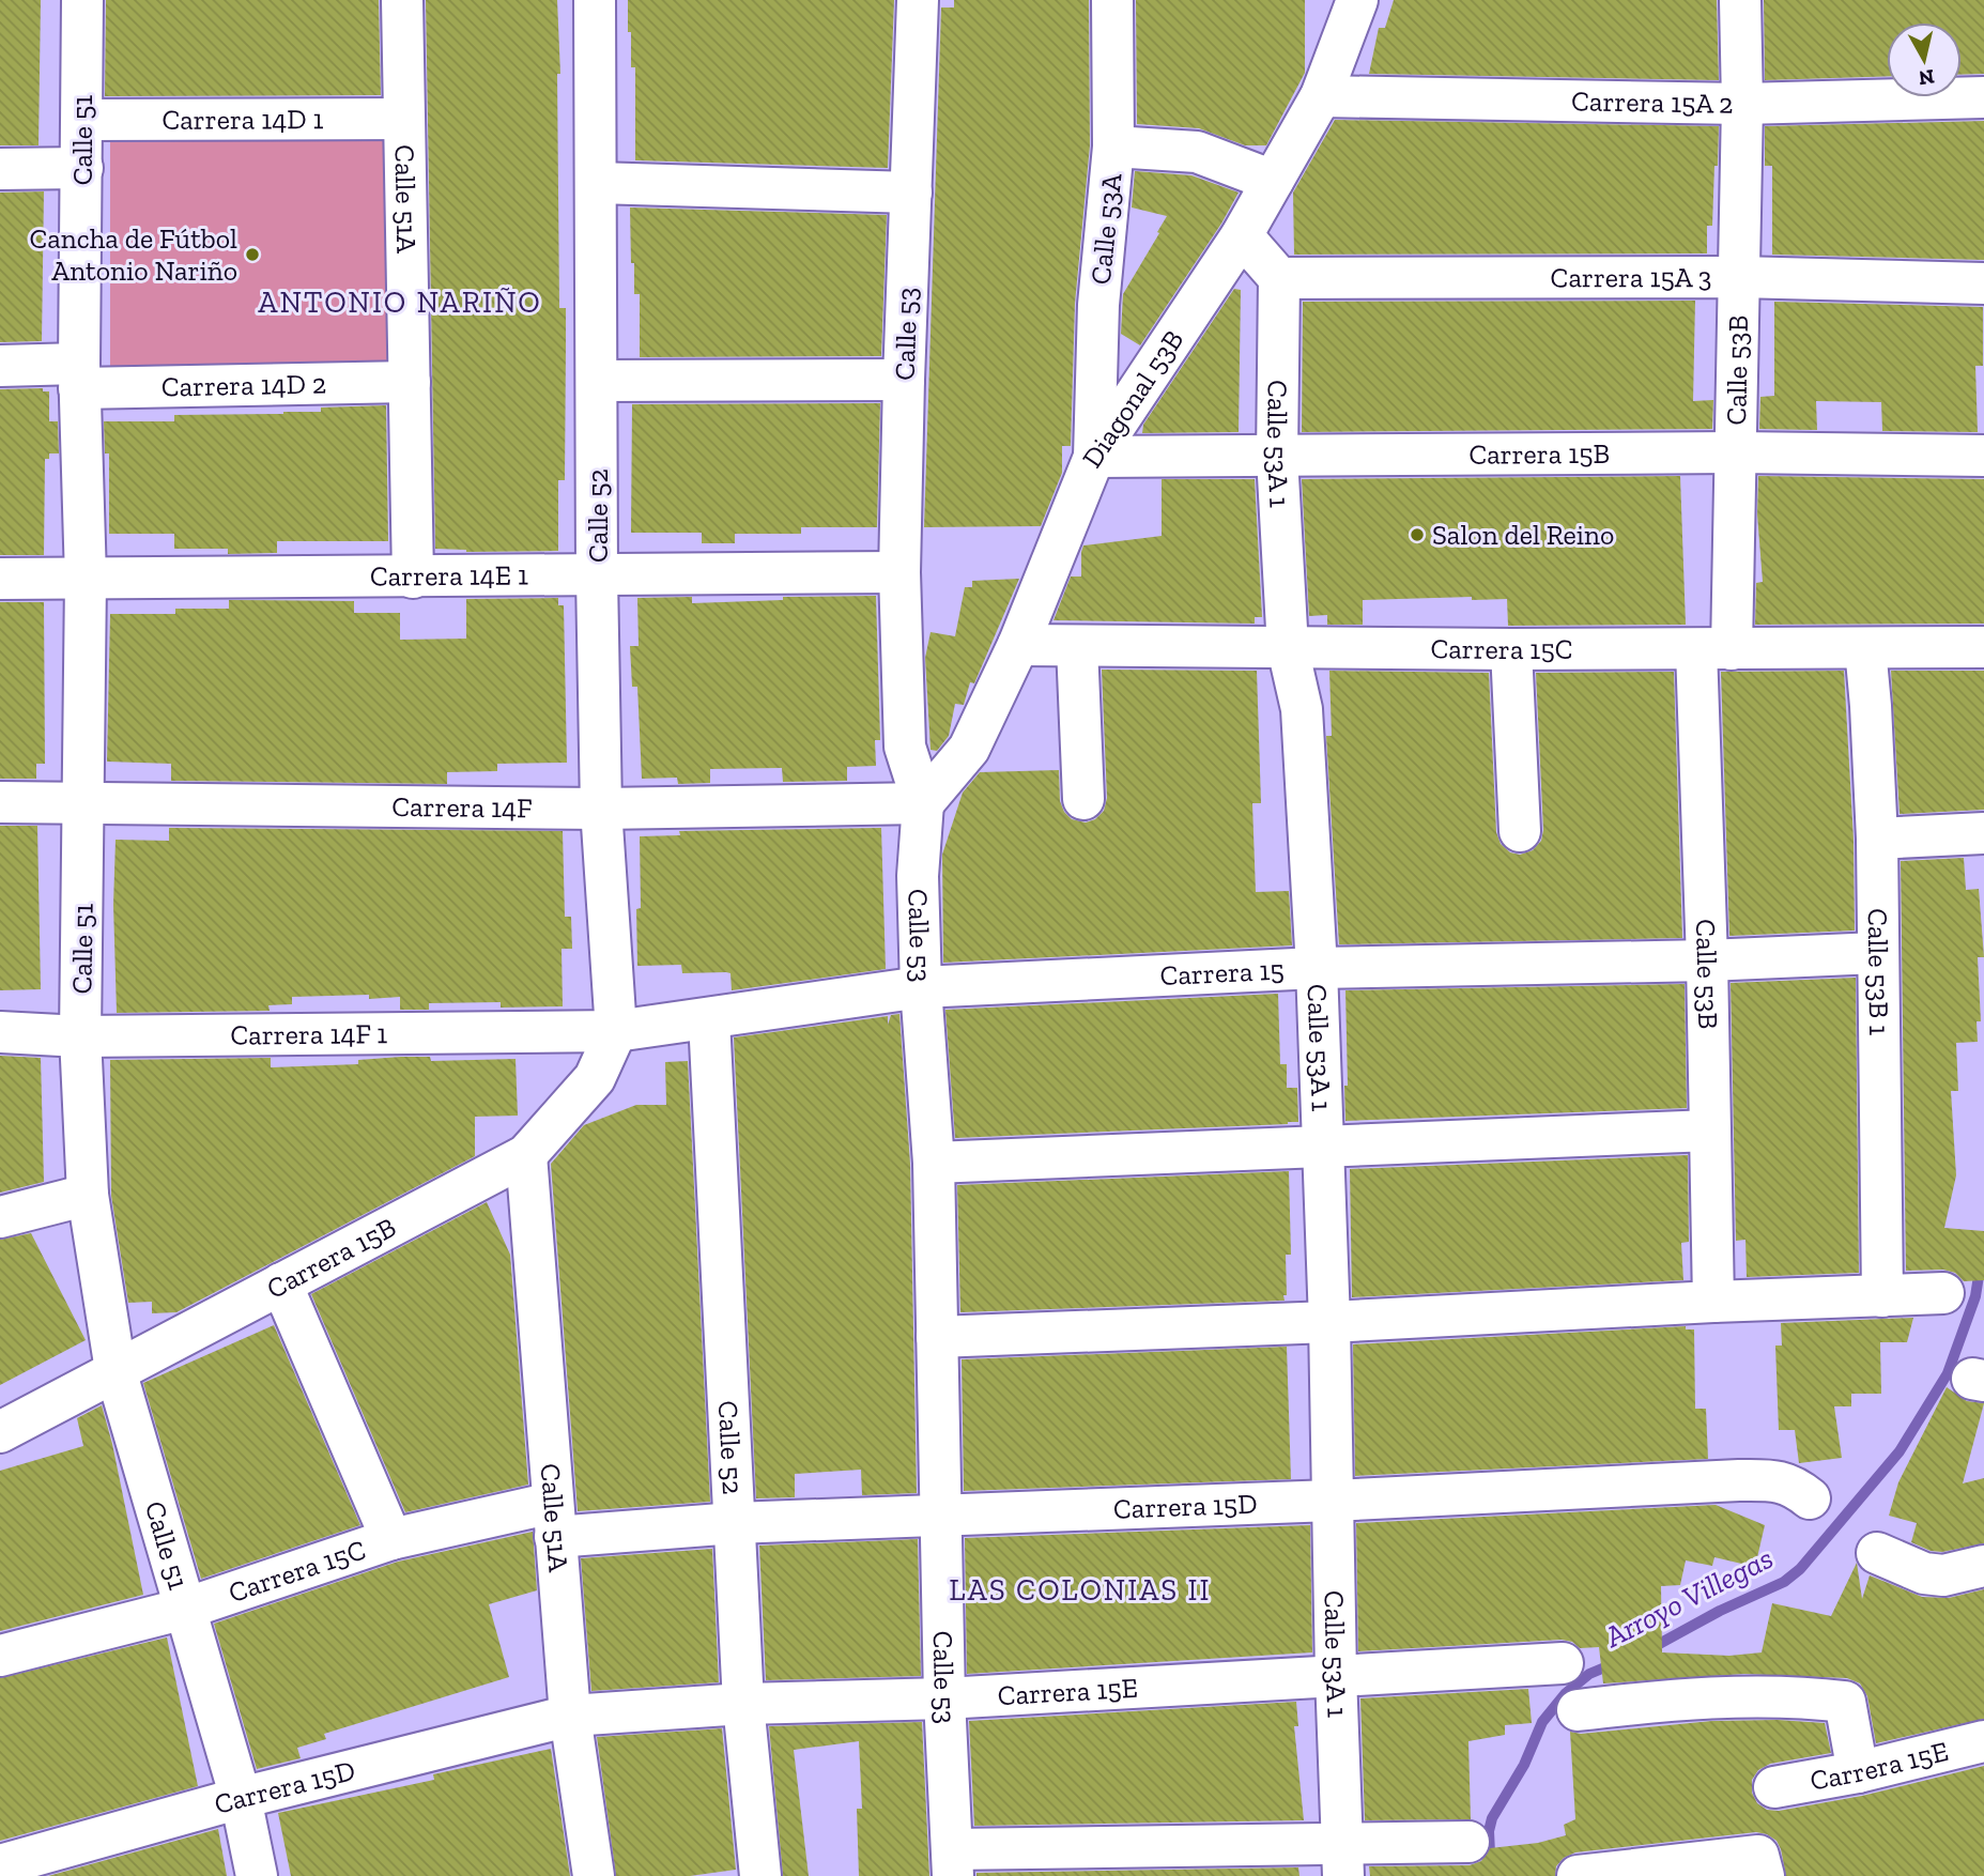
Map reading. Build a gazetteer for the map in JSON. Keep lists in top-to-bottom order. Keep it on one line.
{"streets":{"street":["Carrera 15A 2","Carrera 14D 1","Calle 51","Calle 51A","Calle 53A","Carrera 15A 3","Calle 53","Calle 53B","Carrera 14D 2","Diagonal 53B","Calle 53A 1","Carrera 15B","Calle 52","Carrera 14E 1","Carrera 15C","Carrera 14F","Carrera 15","Calle 53B 1","Carrera 14F 1","Carrera 15D","Carrera 15E"]},"crossings":[["Carrera 15A 2","Calle 53B"],["Carrera 15A 2","Diagonal 53B"],["Carrera 14D 1","Calle 51"],["Carrera 14D 1","Calle 51A"],["Calle 51","Carrera 14D 2"],["Calle 51","Carrera 15B"],["Calle 51","Carrera 14E 1"],["Calle 51","Carrera 15C"],["Calle 51","Carrera 14F"],["Calle 51","Carrera 14F 1"],["Calle 51","Carrera 15D"],["Calle 51A","Carrera 14D 2"],["Calle 51A","Carrera 15B"],["Calle 51A","Carrera 14E 1"],["Calle 51A","Carrera 15C"],["Calle 51A","Carrera 15D"],["Calle 51A","Carrera 15E"],["Calle 53A","Diagonal 53B"],["Calle 53A","Carrera 15B"],["Carrera 15A 3","Calle 53B"],["Carrera 15A 3","Calle 53A 1"],["Calle 53","Diagonal 53B"],["Calle 53","Carrera 14E 1"],["Calle 53","Carrera 14F"],["Calle 53","Carrera 15"],["Calle 53","Carrera 15D"],["Calle 53","Carrera 15E"],["Calle 53B","Carrera 15B"],["Calle 53B","Carrera 15C"],["Calle 53B","Carrera 15"],["Diagonal 53B","Carrera 15B"],["Diagonal 53B","Carrera 15C"],["Diagonal 53B","Carrera 14F"],["Calle 53A 1","Carrera 15B"],["Calle 53A 1","Carrera 15C"],["Calle 53A 1","Carrera 15"],["Calle 53A 1","Carrera 15D"],["Calle 53A 1","Carrera 15E"],["Carrera 15B","Calle 52"],["Carrera 15B","Carrera 15"],["Carrera 15B","Carrera 14F 1"],["Calle 52","Carrera 14E 1"],["Calle 52","Carrera 14F"],["Calle 52","Carrera 15"],["Calle 52","Carrera 14F 1"],["Calle 52","Carrera 15D"],["Calle 52","Carrera 15E"],["Carrera 15C","Calle 53B 1"],["Carrera 15C","Carrera 15D"],["Carrera 15","Calle 53B 1"],["Carrera 15","Carrera 14F 1"],["Carrera 15D","Carrera 15E"]],"districts":["ANTONIO NARIÑO","LAS COLONIAS II"],"water":["Arroyo Villegas"],"places":["Cancha de Fútbol Antonio Nariño","Salon del Reino"],"north":"bottom"}
